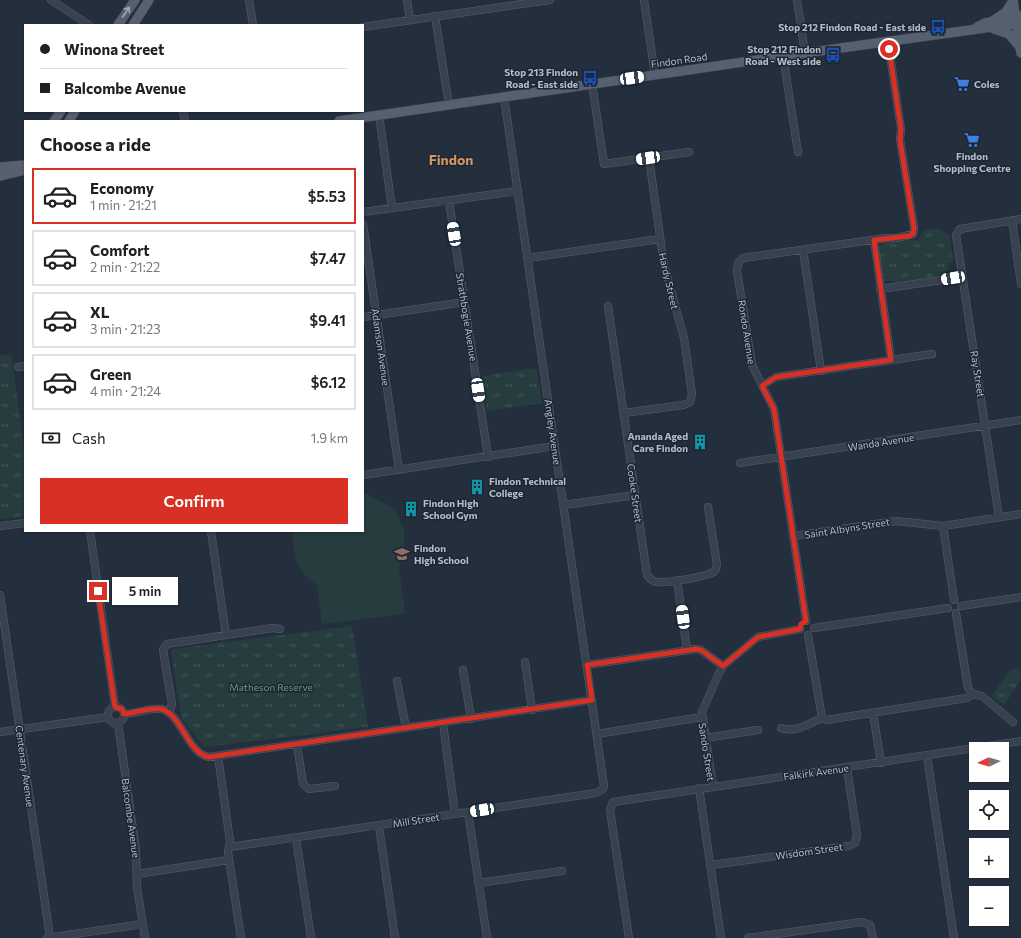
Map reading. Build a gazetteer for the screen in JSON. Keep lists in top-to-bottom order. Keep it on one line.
{"streets":{"main road":["Findon Road"],"street":["Hardy Street","Strathbogie Avenue","Rondo Avenue","Adamson Avenue","Ray Street","Angley Avenue","Wanda Avenue","Cooke Street","Saint Albyns Street","Sando Street","Centenary Avenue","Falkirk Avenue","Balcombe Avenue","Mill Street","Wisdom Street"]},"crossings":[["Findon Road","Rondo Avenue"],["Findon Road","Angley Avenue"],["Hardy Street","Cooke Street"],["Rondo Avenue","Wanda Avenue"],["Rondo Avenue","Saint Albyns Street"],["Rondo Avenue","Sando Street"],["Ray Street","Wanda Avenue"],["Ray Street","Saint Albyns Street"],["Angley Avenue","Mill Street"],["Sando Street","Falkirk Avenue"],["Falkirk Avenue","Wisdom Street"]],"districts":["Findon"],"parks":["Matheson Reserve"],"places":{"bus stop":["Stop 212 Findon Road - East side","Stop 212 Findon Road - West side","Stop 213 Findon Road - East side"],"supermarket":["Coles","Findon Shopping Centre"],"building":["Ananda Aged Care Findon","Findon Technical College","Findon High School Gym"],"school or university":["Findon High School"]},"north":"left","page":{"banner":["Winona Street","Balcombe Avenue"],"heading":"Choose a ride","list":[{"name":"Economy","note":"1 min · 21:21","value":"$5.53"},{"name":"Comfort","note":"2 min · 21:22","value":"$7.47"},{"name":"XL","note":"3 min · 21:23","value":"$9.41"},{"name":"Green","note":"4 min · 21:24","value":"$6.12"}],"pay":["Cash","1.9 km"],"buttons":"Confirm","bubble":"5 min","map_buttons":["+","−"]}}
